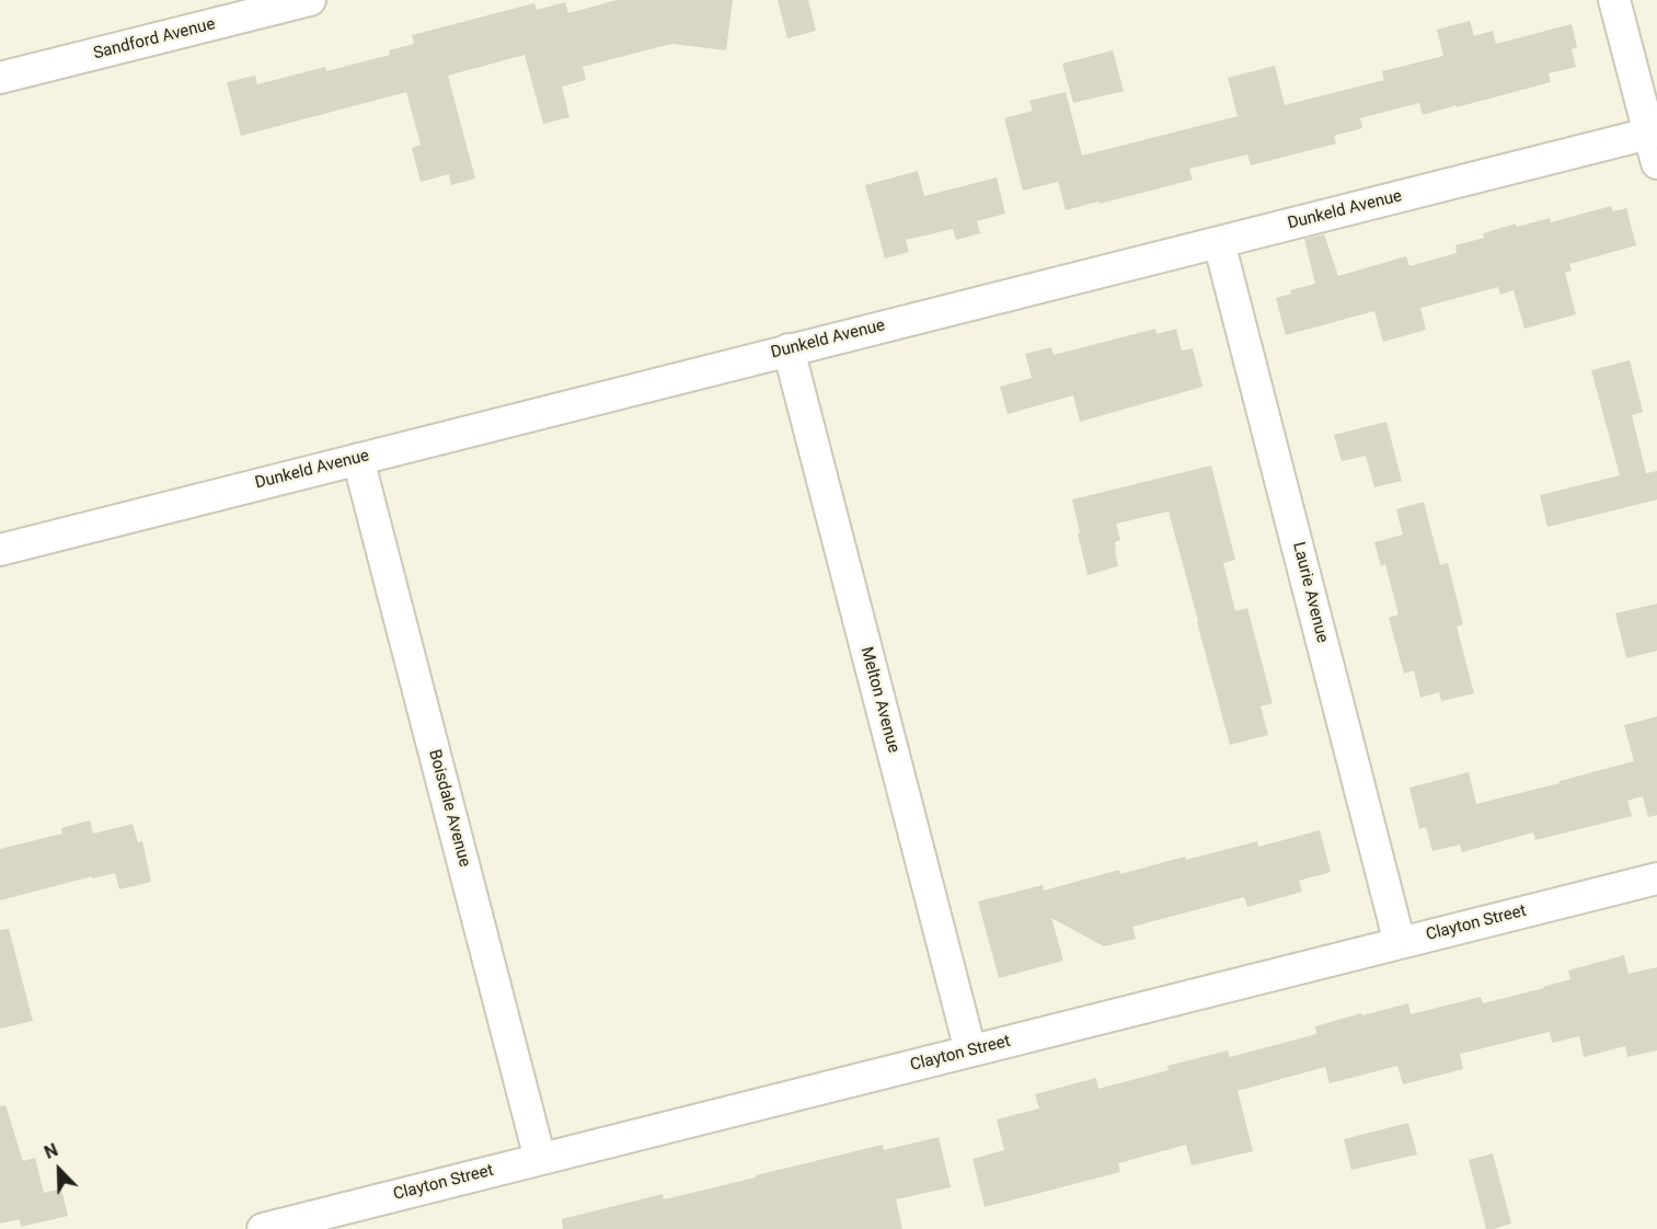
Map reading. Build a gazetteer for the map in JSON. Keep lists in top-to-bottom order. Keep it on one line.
{"streets":{"street":["Sandford Avenue","Dunkeld Avenue","Laurie Avenue","Melton Avenue","Boisdale Avenue","Clayton Street"]},"crossings":[["Dunkeld Avenue","Laurie Avenue"],["Dunkeld Avenue","Melton Avenue"],["Dunkeld Avenue","Boisdale Avenue"],["Laurie Avenue","Clayton Street"],["Melton Avenue","Clayton Street"],["Boisdale Avenue","Clayton Street"]],"north":"top left"}
